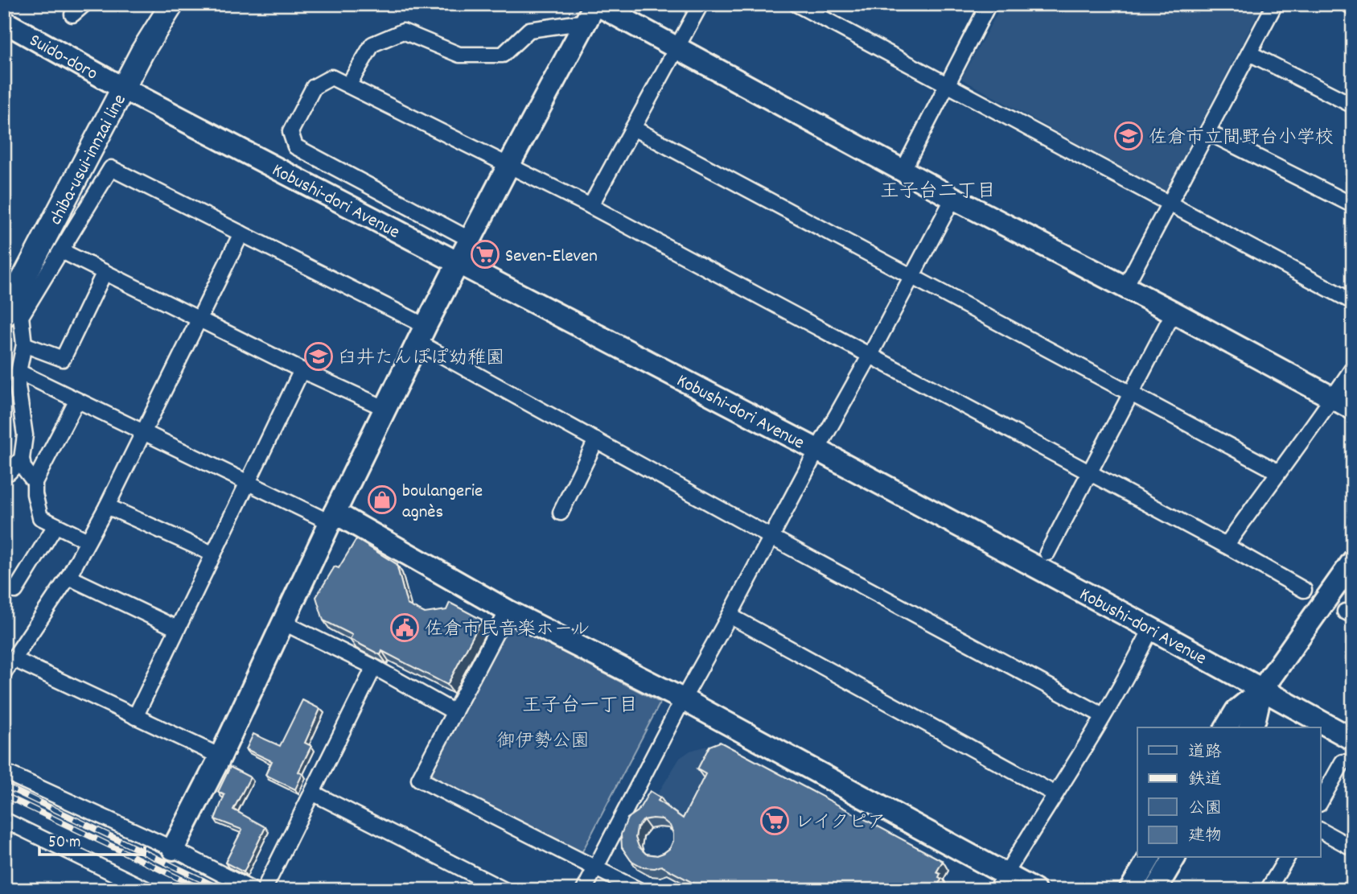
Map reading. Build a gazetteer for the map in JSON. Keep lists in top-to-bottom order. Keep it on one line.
{"streets":{"main road":["chiba-usui-innzai line"],"street":["Suido-doro","Kobushi-dori Avenue"]},"crossings":[["Suido-doro","chiba-usui-innzai line"],["Suido-doro","Kobushi-dori Avenue"],["chiba-usui-innzai line","Kobushi-dori Avenue"]],"districts":["王子台二丁目","王子台一丁目"],"parks":["御伊勢公園"],"places":{"school or university":["佐倉市立間野台小学校","臼井たんぽぽ幼稚園"],"supermarket":["Seven-Eleven","レイクピア"],"shop":["boulangerie agnès"],"public building":["佐倉市民音楽ホール"]},"legend":["道路","鉄道","公園","建物"],"scale_bar":"50 m"}
